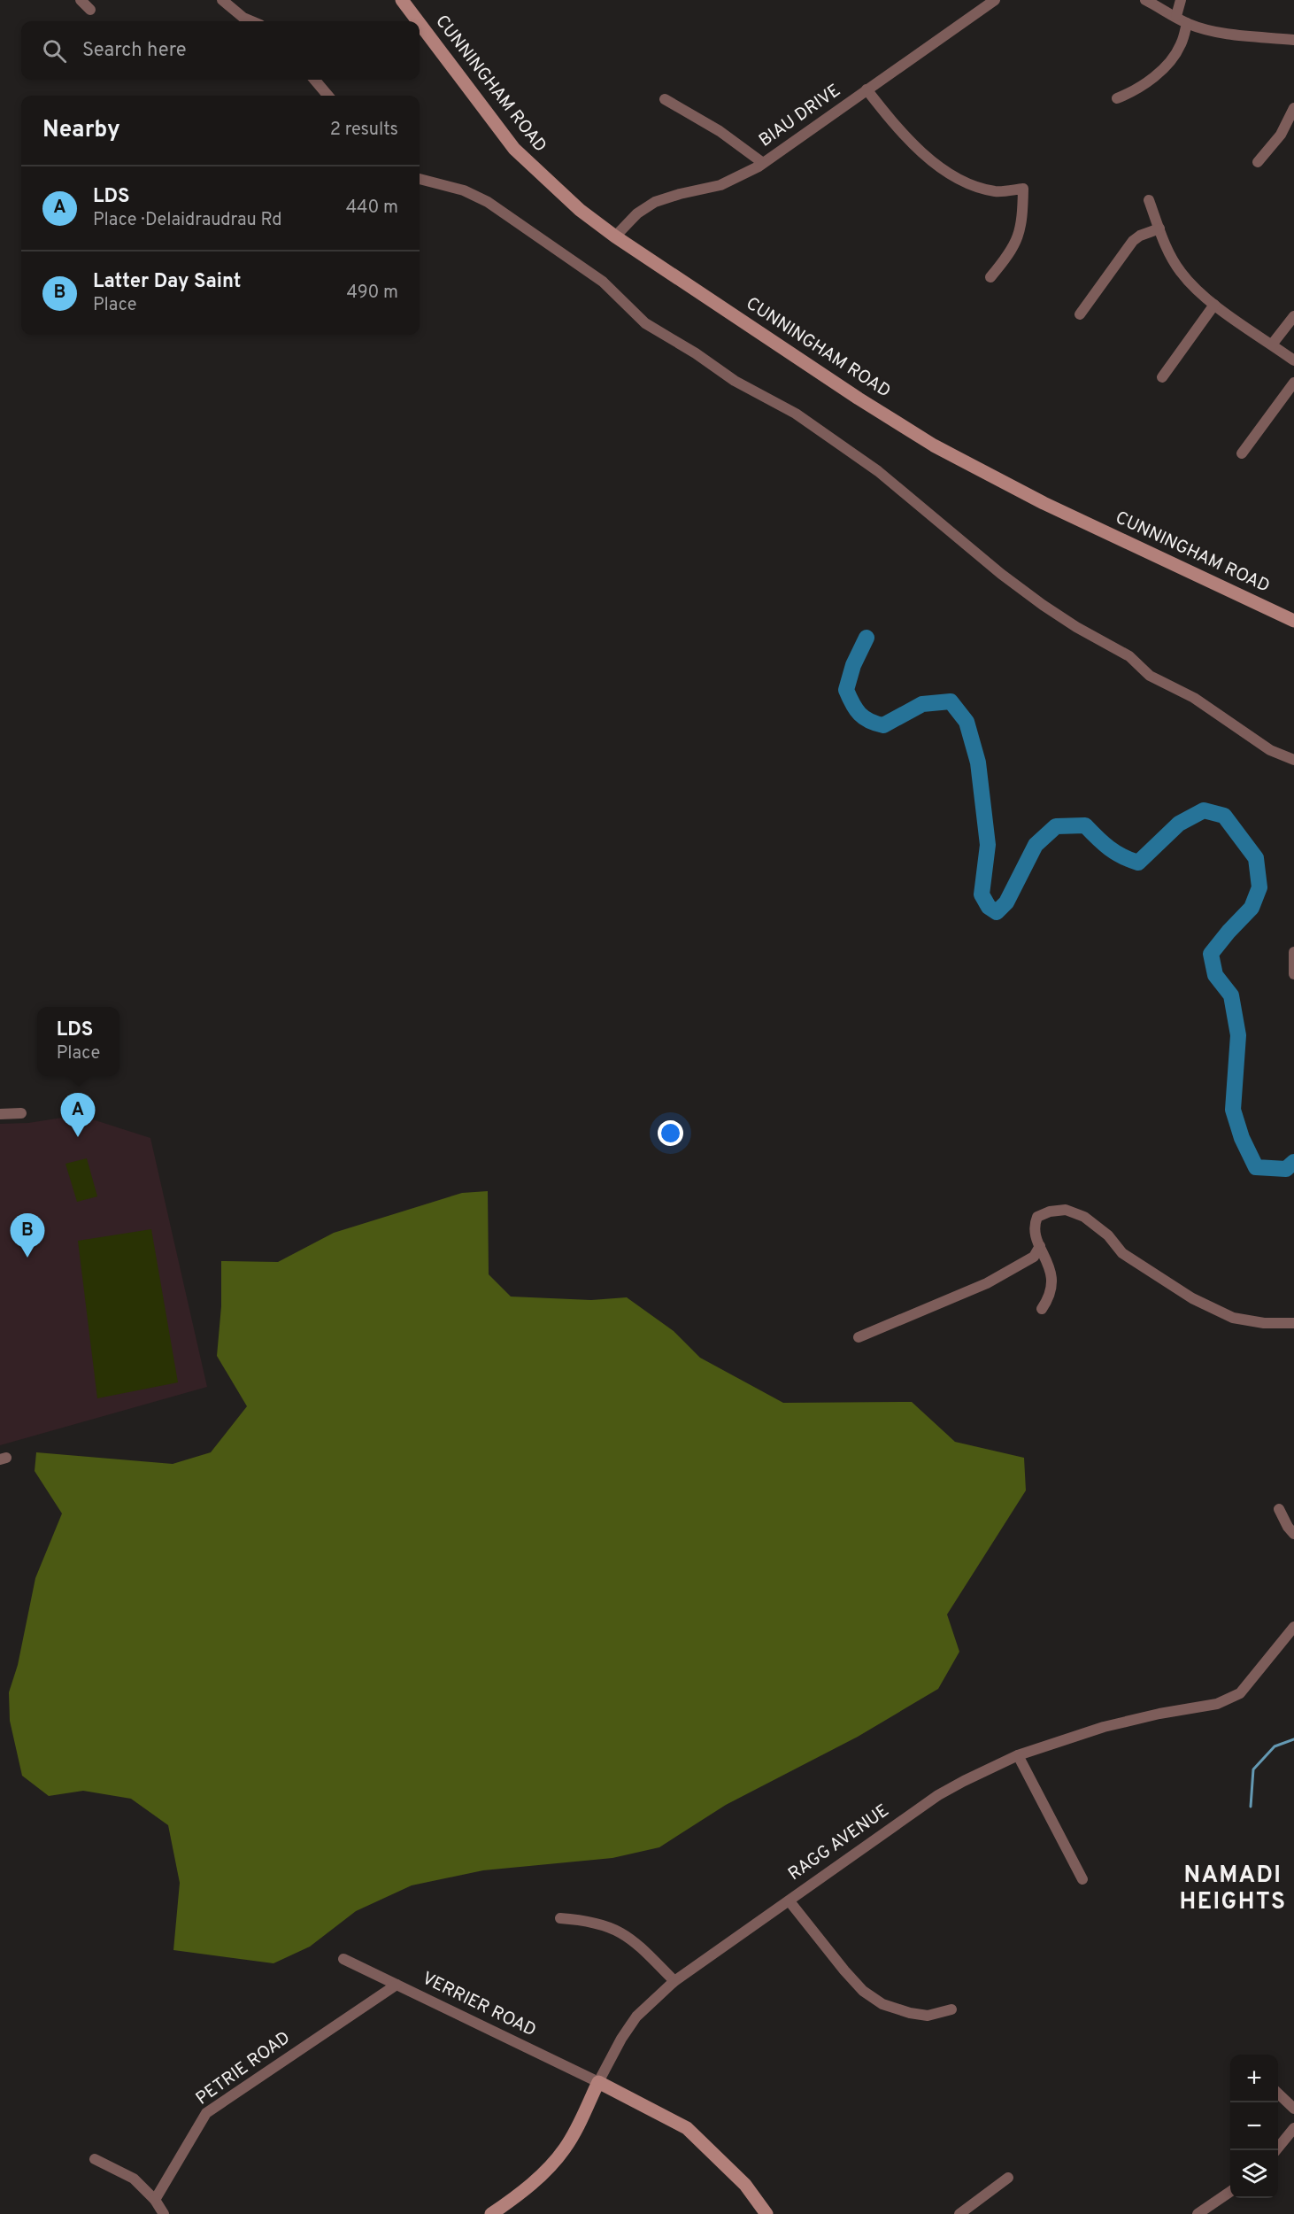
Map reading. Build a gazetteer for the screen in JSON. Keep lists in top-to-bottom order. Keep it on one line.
{"streets":{"main road":["CUNNINGHAM ROAD","RAGG AVENUE"],"street":["BIAU DRIVE","VERRIER ROAD","PETRIE ROAD"]},"crossings":[["CUNNINGHAM ROAD","BIAU DRIVE"],["RAGG AVENUE","VERRIER ROAD"],["VERRIER ROAD","PETRIE ROAD"]],"districts":["NAMADI HEIGHTS"],"page":{"search":"Search here","heading":["Nearby","2 results"],"list":[{"mark":"A","name":"LDS","note":"Place · Delaidraudrau Rd","value":"440 m"},{"mark":"B","name":"Latter Day Saint","note":"Place","value":"490 m"}],"popup":["LDS","Place"],"pins":["A","B"],"map_buttons":["+","−"]}}
